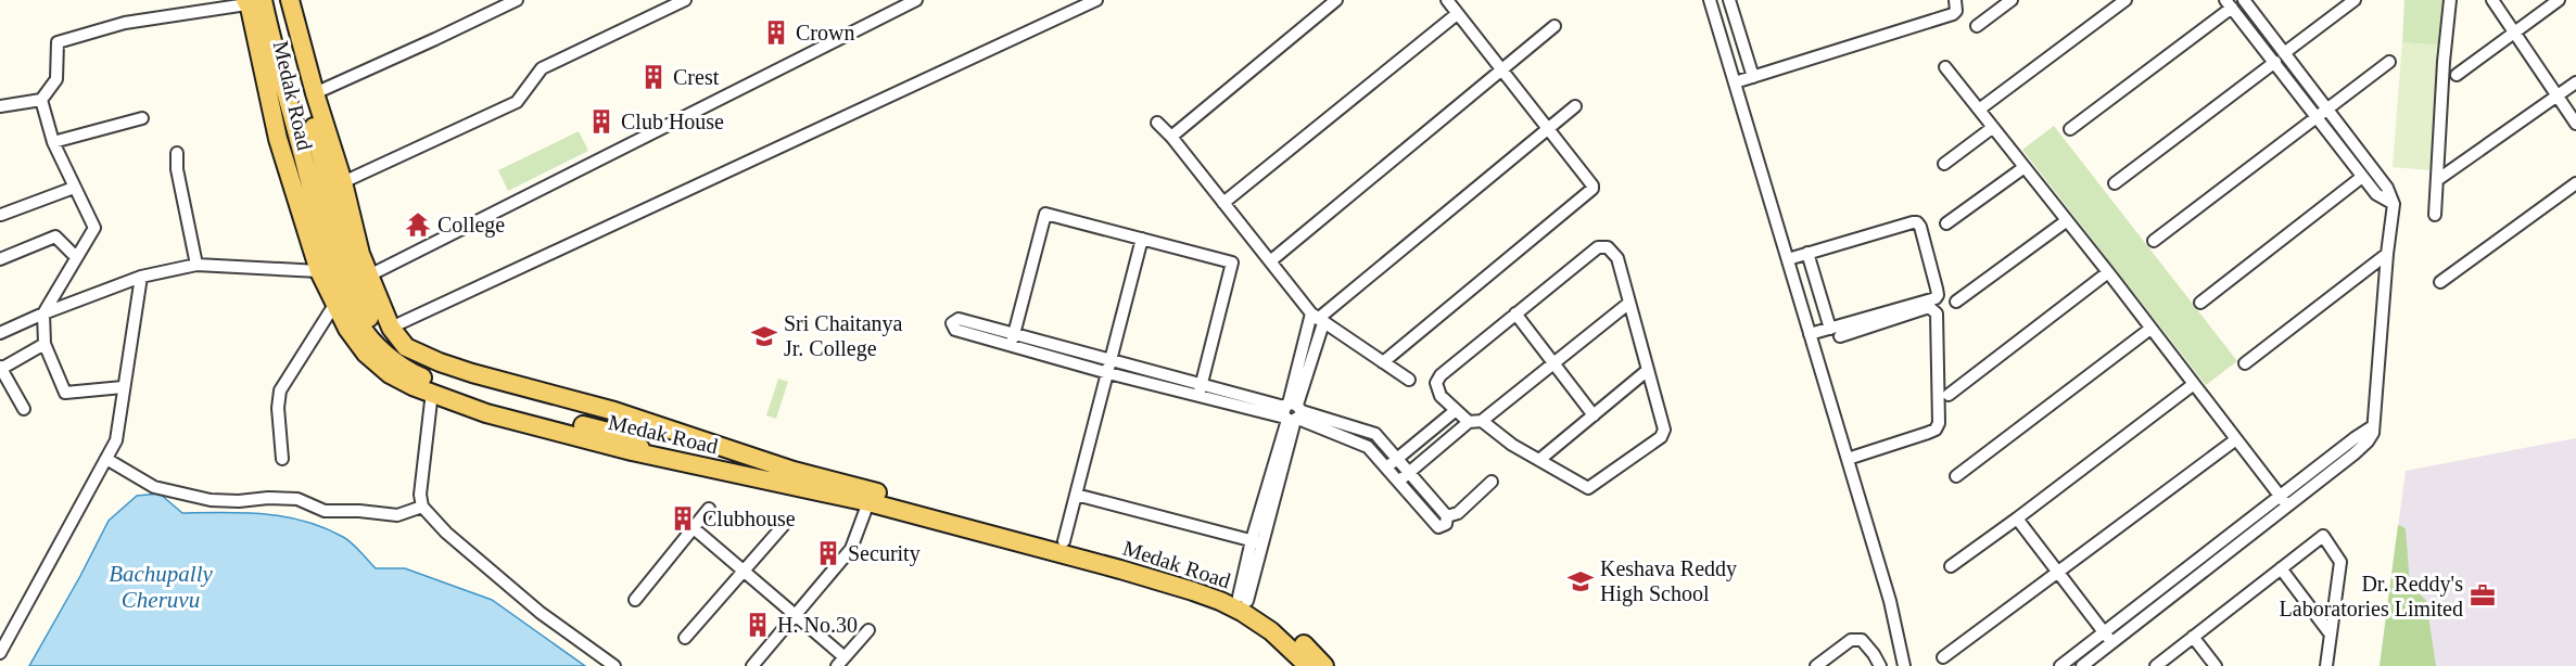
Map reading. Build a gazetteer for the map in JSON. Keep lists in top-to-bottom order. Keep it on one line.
{"streets":{"main road":["Medak Road"]},"water":["Bachupally Cheruvu"],"places":{"building":["Crown","Crest","Club House","Clubhouse","Security","H. No.30"],"temple":["College"],"school or university":["Sri Chaitanya Jr. College","Keshava Reddy High School"],"office":["Dr. Reddy's Laboratories Limited"]}}
